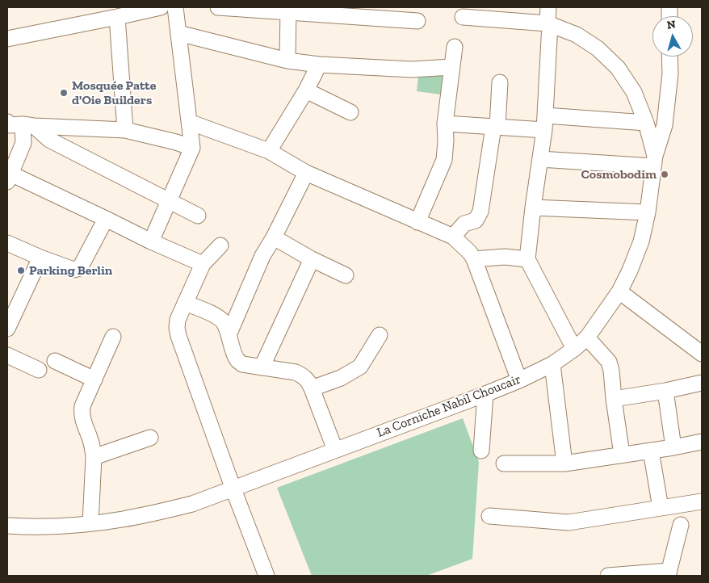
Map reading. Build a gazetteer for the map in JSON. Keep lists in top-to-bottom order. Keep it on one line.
{"streets":{"street":["La Corniche Nabil Choucair"]},"places":["Mosquée Patte d'Oie Builders","Cosmobodim","Parking Berlin"],"north":"top"}
